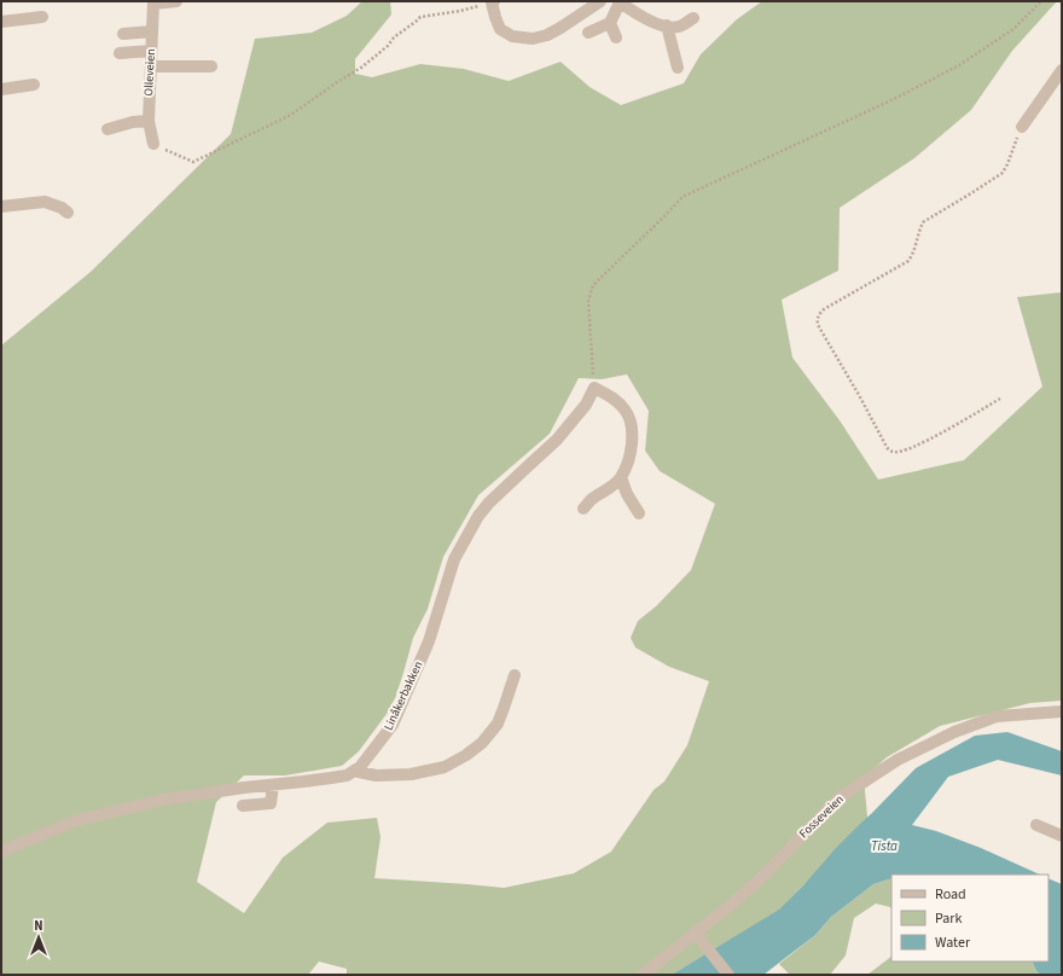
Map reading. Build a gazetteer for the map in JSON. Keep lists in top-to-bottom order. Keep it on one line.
{"streets":{"street":["Olleveien","Linåkerbakken","Fosseveien"]},"water":["Tista"],"legend":["Road","Park","Water"],"north":"top"}
